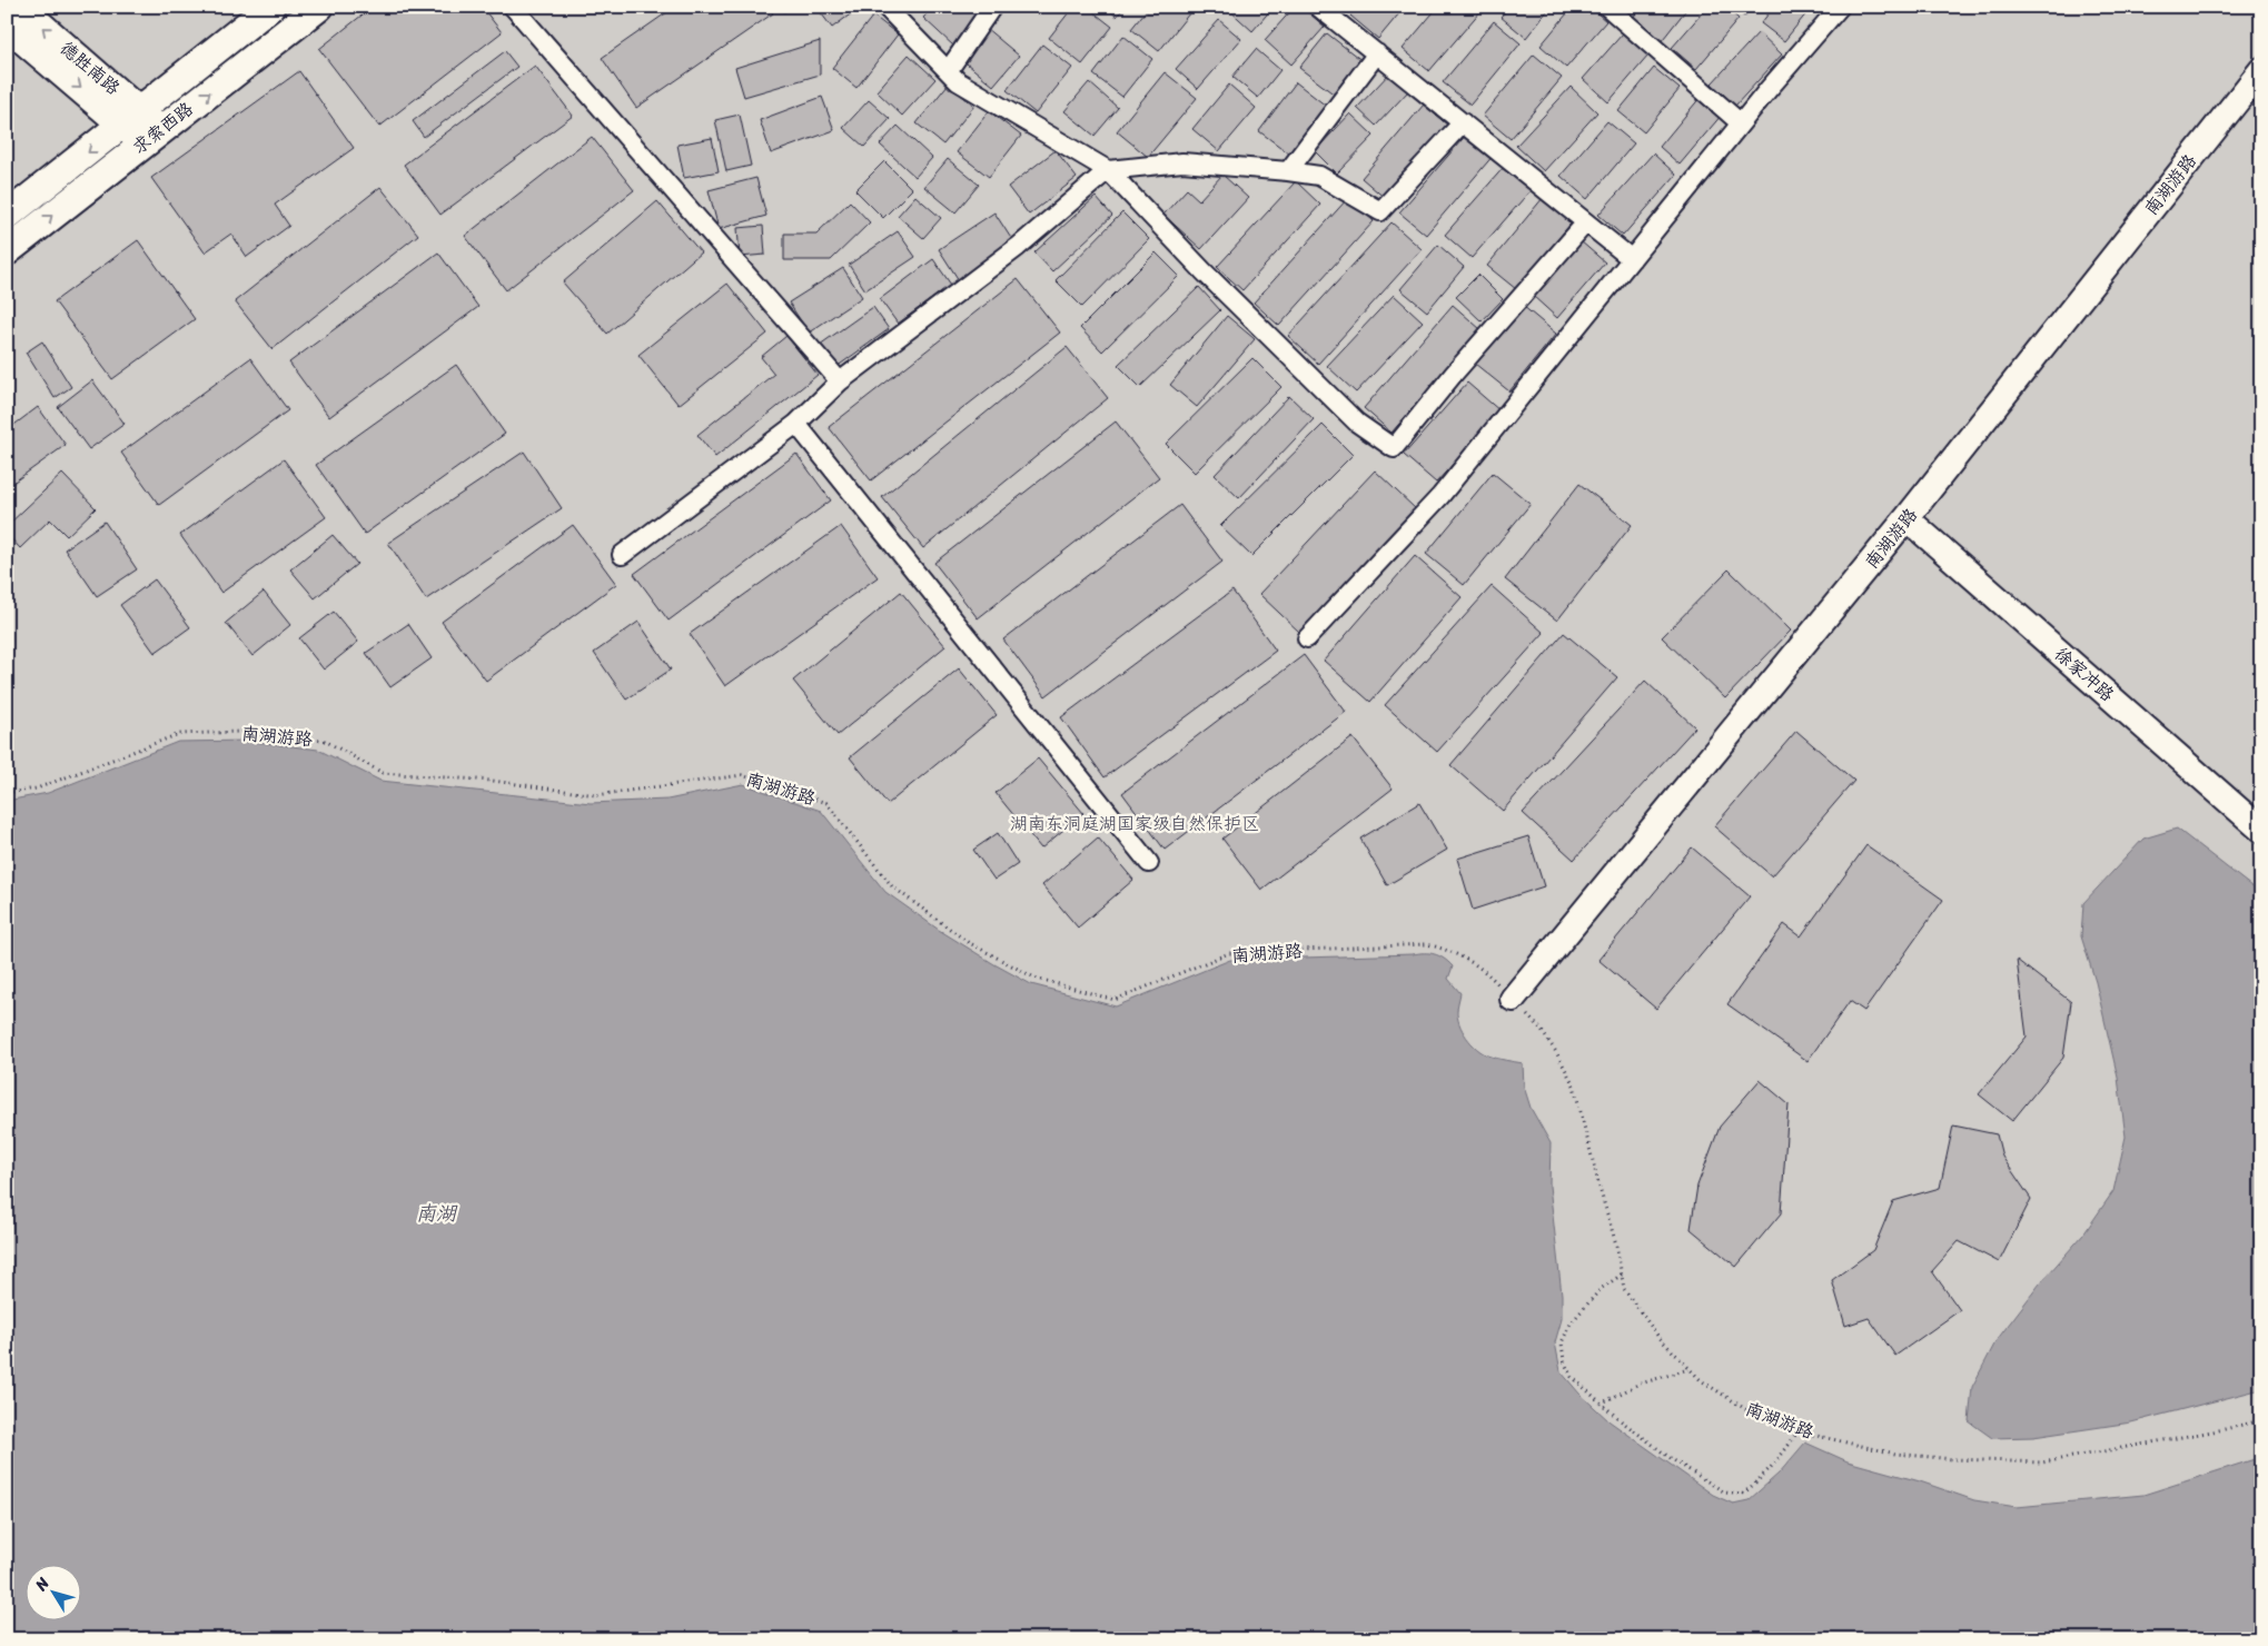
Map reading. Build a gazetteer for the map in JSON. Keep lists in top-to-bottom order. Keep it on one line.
{"streets":{"main road":["德胜南路","求索西路"],"street":["南湖游路","徐家冲路"]},"crossings":[["德胜南路","求索西路"],["南湖游路","徐家冲路"]],"water":["南湖"],"parks":["湖南东洞庭湖国家级自然保护区"],"north":"top left"}
